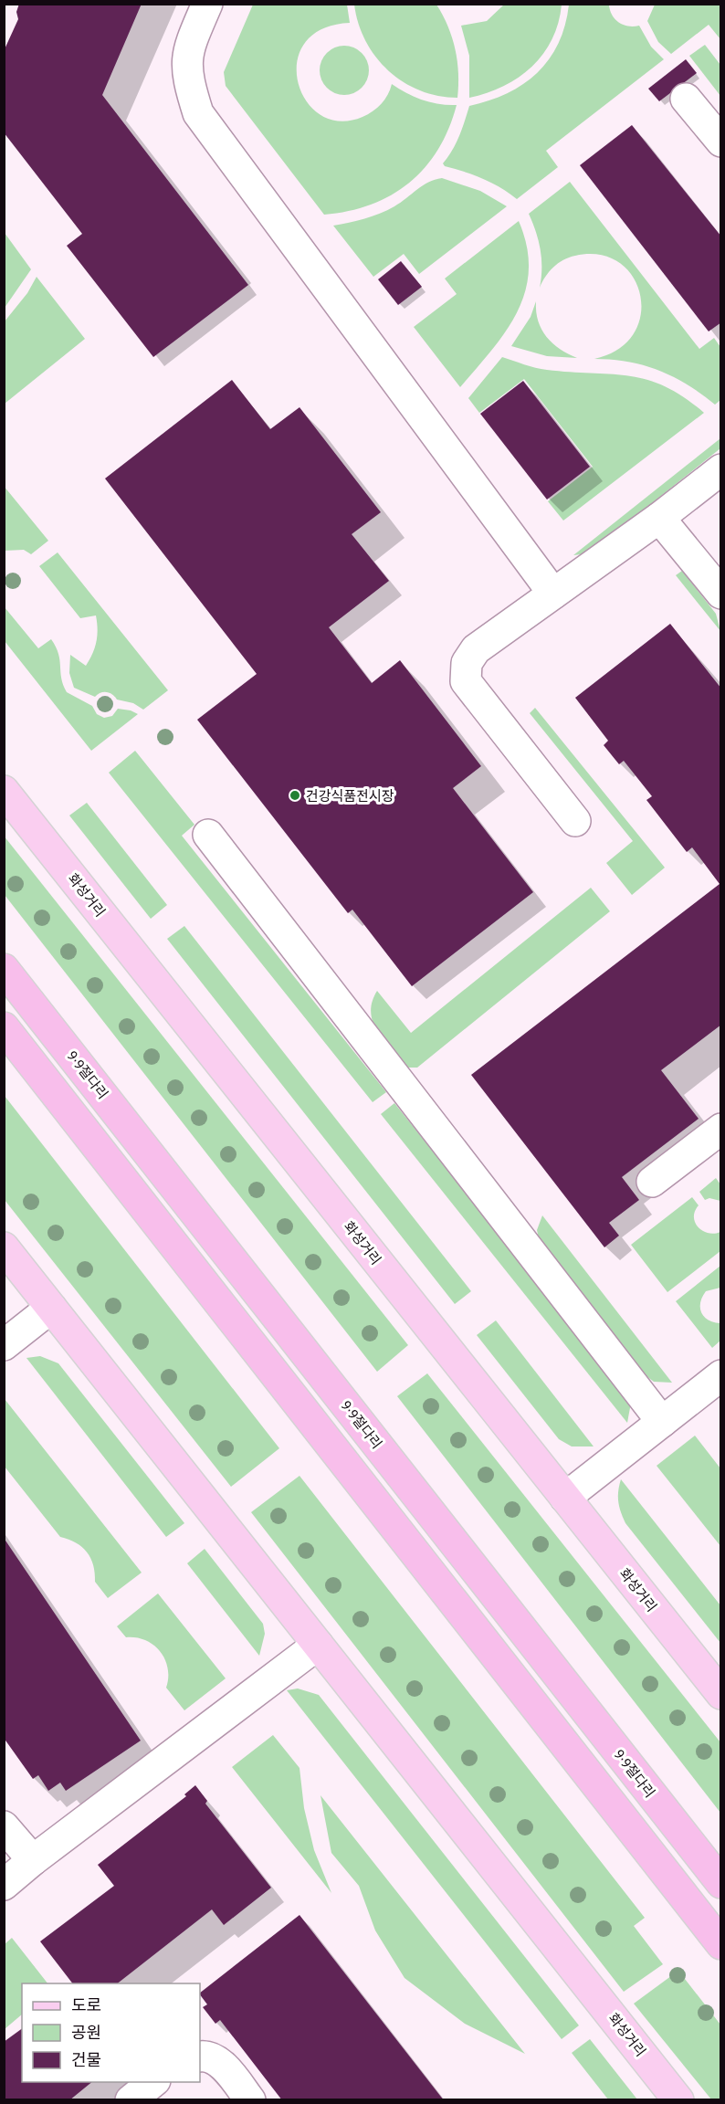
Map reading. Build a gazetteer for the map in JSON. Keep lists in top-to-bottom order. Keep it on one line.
{"streets":{"highway":["9·9절다리"],"main road":["화성거리"]},"places":["건강식품전시장"],"legend":["도로","공원","건물"]}
